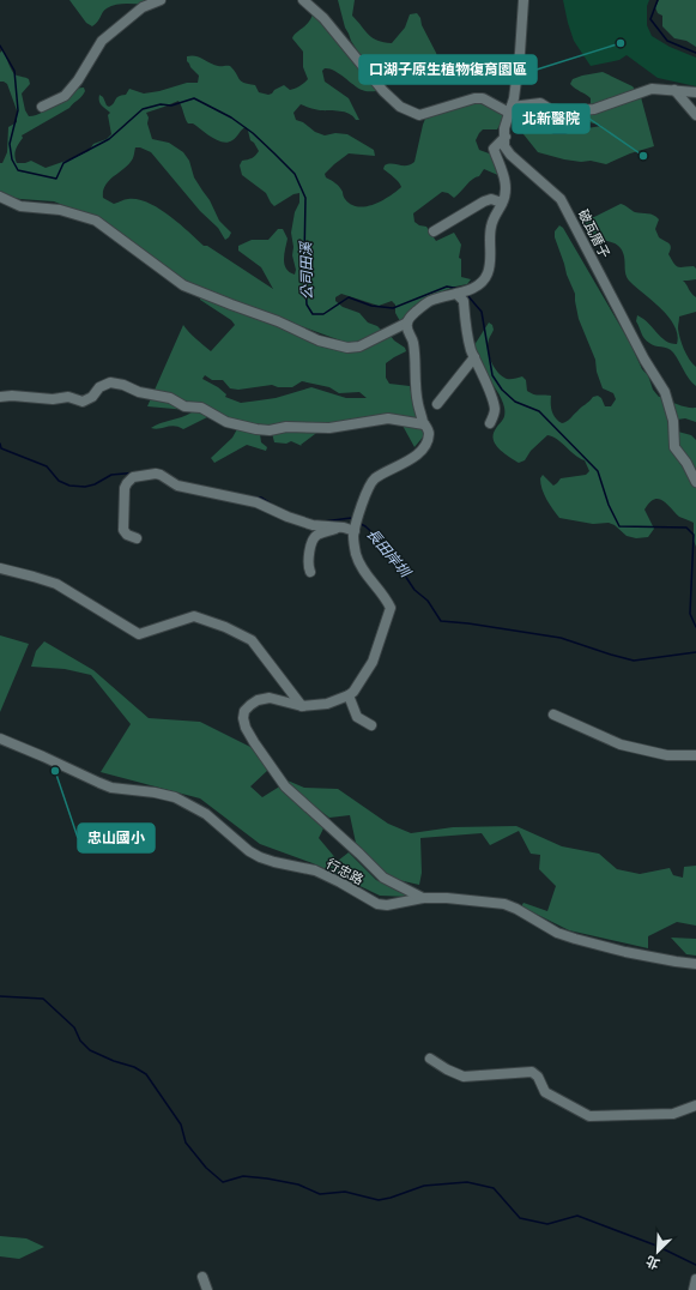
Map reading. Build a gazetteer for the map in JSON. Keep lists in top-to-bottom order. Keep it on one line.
{"streets":{"street":["破瓦厝子","行忠路"]},"water":["公司田溪","長田岸圳"],"places":["口湖子原生植物復育園區","北新醫院","忠山國小"],"north":"bottom left"}
